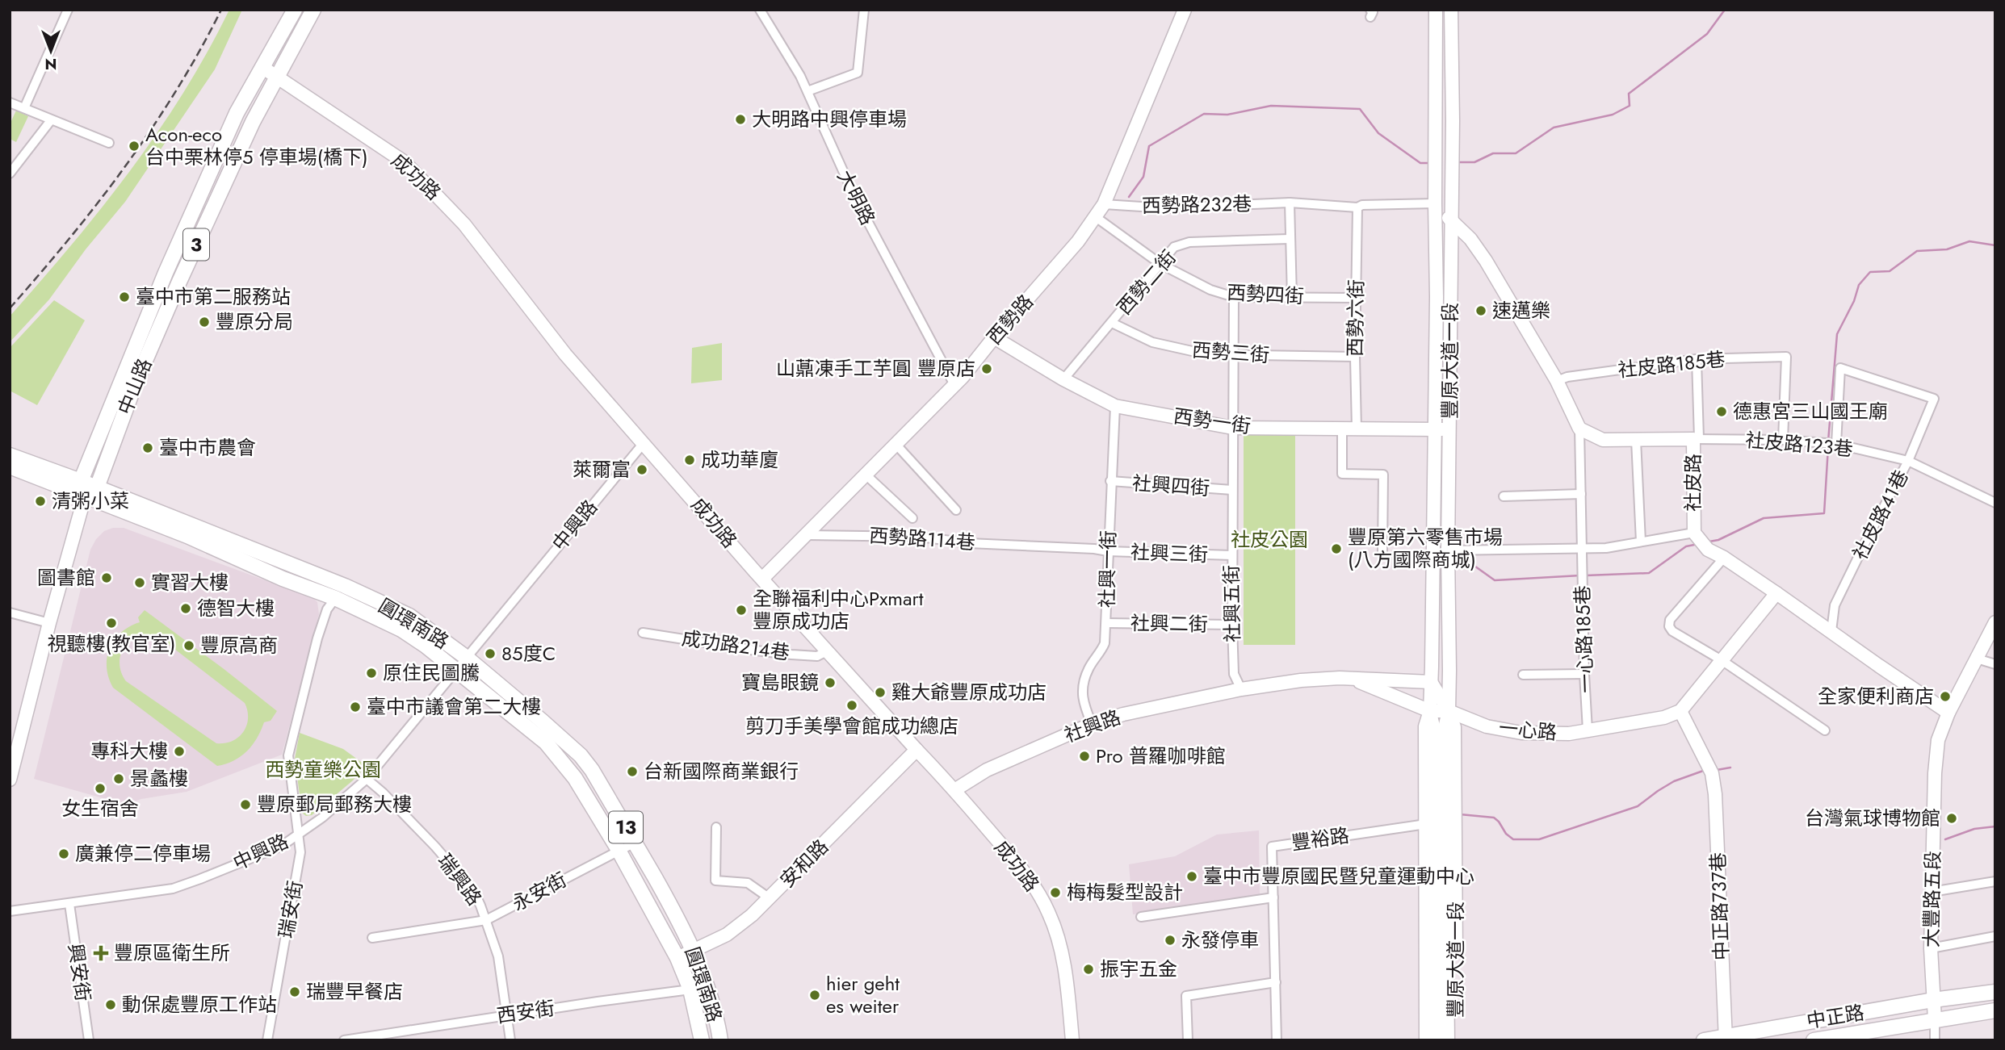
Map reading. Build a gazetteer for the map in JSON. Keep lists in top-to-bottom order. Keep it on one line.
{"streets":{"main road":["3","中山路","圓環南路","13","中正路"],"street":["成功路","大明路","西勢路232巷","西勢二街","西勢四街","西勢六街","西勢路","西勢三街","豐原大道一段","社皮路185巷","西勢一街","社皮路123巷","社皮路","社興四街","社皮路41巷","中興路","西勢路114巷","社興三街","社興一街","社興五街","社興二街","一心路185巷","成功路214巷","社興路","一心路","豐裕路","安和路","瑞興路","永安街","大豐路五段","中正路737巷","瑞安街","興安街","西安街"]},"crossings":[["成功路","西勢路"],["成功路","中山路"],["成功路","中興路"],["成功路","成功路214巷"],["成功路","社興路"],["成功路","安和路"],["大明路","西勢路"],["西勢路232巷","西勢六街"],["西勢路232巷","西勢路"],["西勢路232巷","豐原大道一段"],["西勢二街","西勢四街"],["西勢二街","西勢三街"],["西勢二街","西勢一街"],["西勢四街","西勢六街"],["西勢四街","西勢路"],["西勢四街","社興五街"],["西勢六街","西勢三街"],["西勢六街","西勢一街"],["西勢路","西勢一街"],["西勢路","西勢路114巷"],["西勢三街","社興五街"],["豐原大道一段","西勢一街"],["豐原大道一段","一心路"],["豐原大道一段","豐裕路"],["社皮路185巷","社皮路123巷"],["中山路","圓環南路"],["西勢一街","社興一街"],["西勢一街","社興五街"],["社皮路123巷","社皮路"],["社皮路123巷","社皮路41巷"],["社皮路","社皮路41巷"],["社皮路","一心路185巷"],["社皮路","大豐路五段"],["社興四街","社興一街"],["社興四街","社興五街"],["中興路","圓環南路"],["中興路","瑞興路"],["中興路","瑞安街"],["中興路","興安街"],["西勢路114巷","社興三街"],["西勢路114巷","社興一街"],["社興三街","社興一街"],["社興三街","社興五街"],["社興一街","社興二街"],["社興一街","社興路"],["社興五街","社興二街"],["社興五街","社興路"],["圓環南路","安和路"],["圓環南路","永安街"],["圓環南路","瑞安街"],["圓環南路","西安街"],["一心路185巷","一心路"],["一心路","中正路737巷"],["瑞興路","永安街"],["瑞興路","西安街"],["大豐路五段","中正路"],["中正路737巷","中正路"]],"parks":["社皮公園","西勢童樂公園"],"places":{"other":["大明路中興停車場","Acon-eco 台中栗林停5 停車場(橋下)","臺中市第二服務站","速邁樂","豐原分局","山薡凍手工芋圓 豐原店","德惠宮三山國王廟","臺中市農會","成功華廈","萊爾富","清粥小菜","豐原第六零售市場 (八方國際商城)","圖書館","實習大樓","德智大樓","全聯福利中心Pxmart 豐原成功店","視聽樓(教官室)","豐原高商","85度C","原住民圖騰","寶島眼鏡","雞大爺豐原成功店","全家便利商店","剪刀手美學會館成功總店","臺中市議會第二大樓","專科大樓","Pro 普羅咖啡館","台新國際商業銀行","景蠡樓","女生宿舍","豐原郵局郵務大樓","台灣氣球博物館","廣兼停二停車場","臺中市豐原國民暨兒童運動中心","梅梅髮型設計","永發停車","振宇五金","瑞豐早餐店","hier geht es weiter","動保處豐原工作站"],"health":["豐原區衛生所"]},"north":"bottom"}
